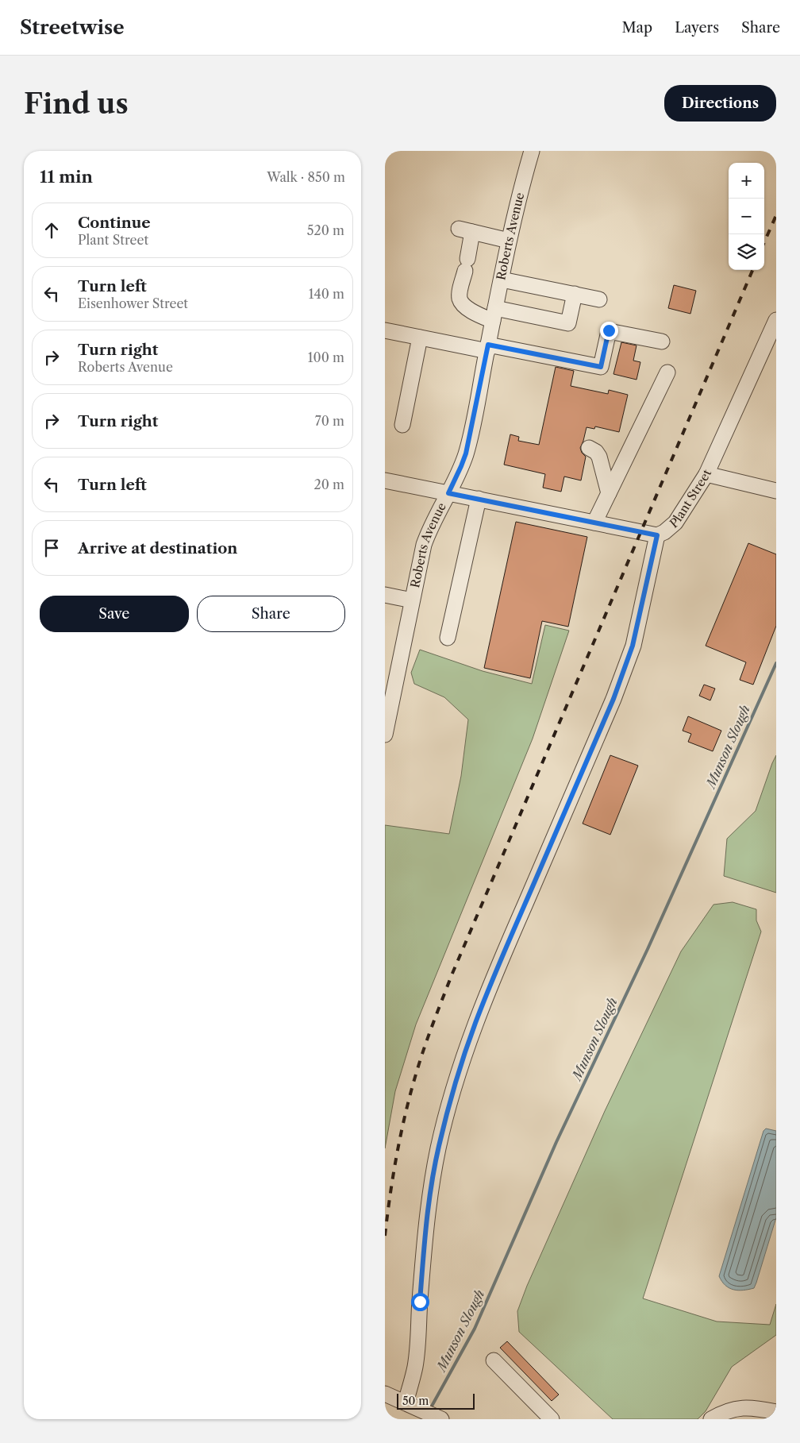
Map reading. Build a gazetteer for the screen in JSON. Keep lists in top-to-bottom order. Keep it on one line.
{"streets":{"street":["Roberts Avenue","Plant Street"]},"water":["Munson Slough"],"scale_bar":"50 m","page":{"header":"Streetwise","nav":["Map","Layers","Share"],"buttons":["Directions",["Save","Share"]],"title":"Find us","heading":["11 min","Walk · 850 m"],"map_buttons":["+","−"],"list":[["Continue","Plant Street","520 m"],["Turn left","Eisenhower Street","140 m"],["Turn right","Roberts Avenue","100 m"],["Turn right","70 m"],["Turn left","20 m"],"Arrive at destination"],"scale":"50 m"}}
